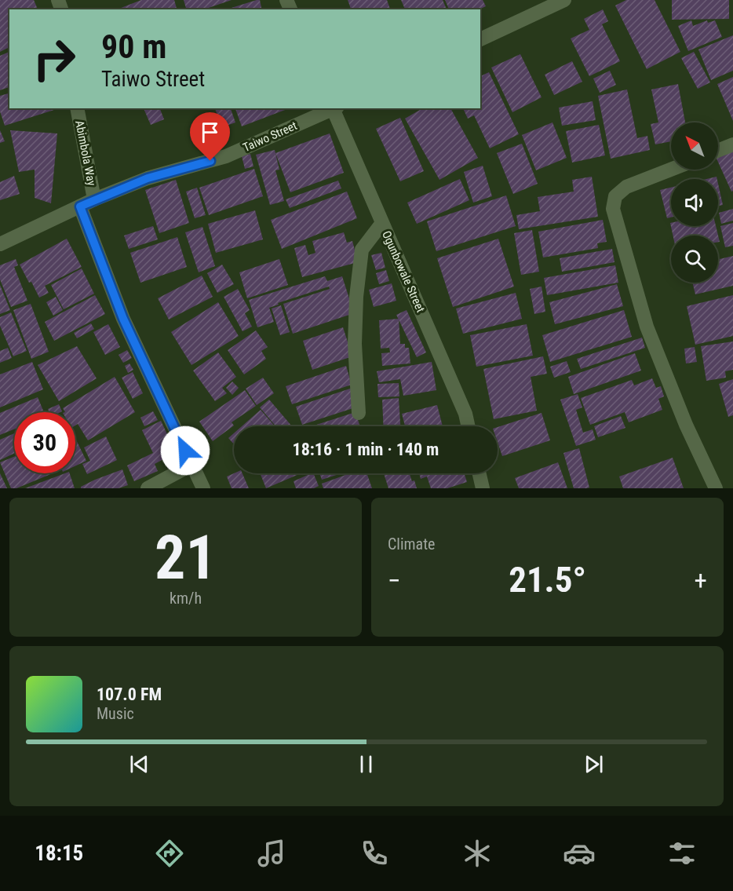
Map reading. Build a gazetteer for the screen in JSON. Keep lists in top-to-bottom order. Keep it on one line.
{"streets":{"street":["Taiwo Street","Abimbola Way","Ogunbowale Street"]},"crossings":[["Taiwo Street","Abimbola Way"]],"north":"top left","page":{"turn":["90 m","Taiwo Street"],"limit":"30","trip":"18:16 · 1 min · 140 m","tile":[["21","km/h"],"Climate"],"heat":["−","21.5°","+"],"song":["107.0 FM","Music"],"tabs":"18:15"}}
